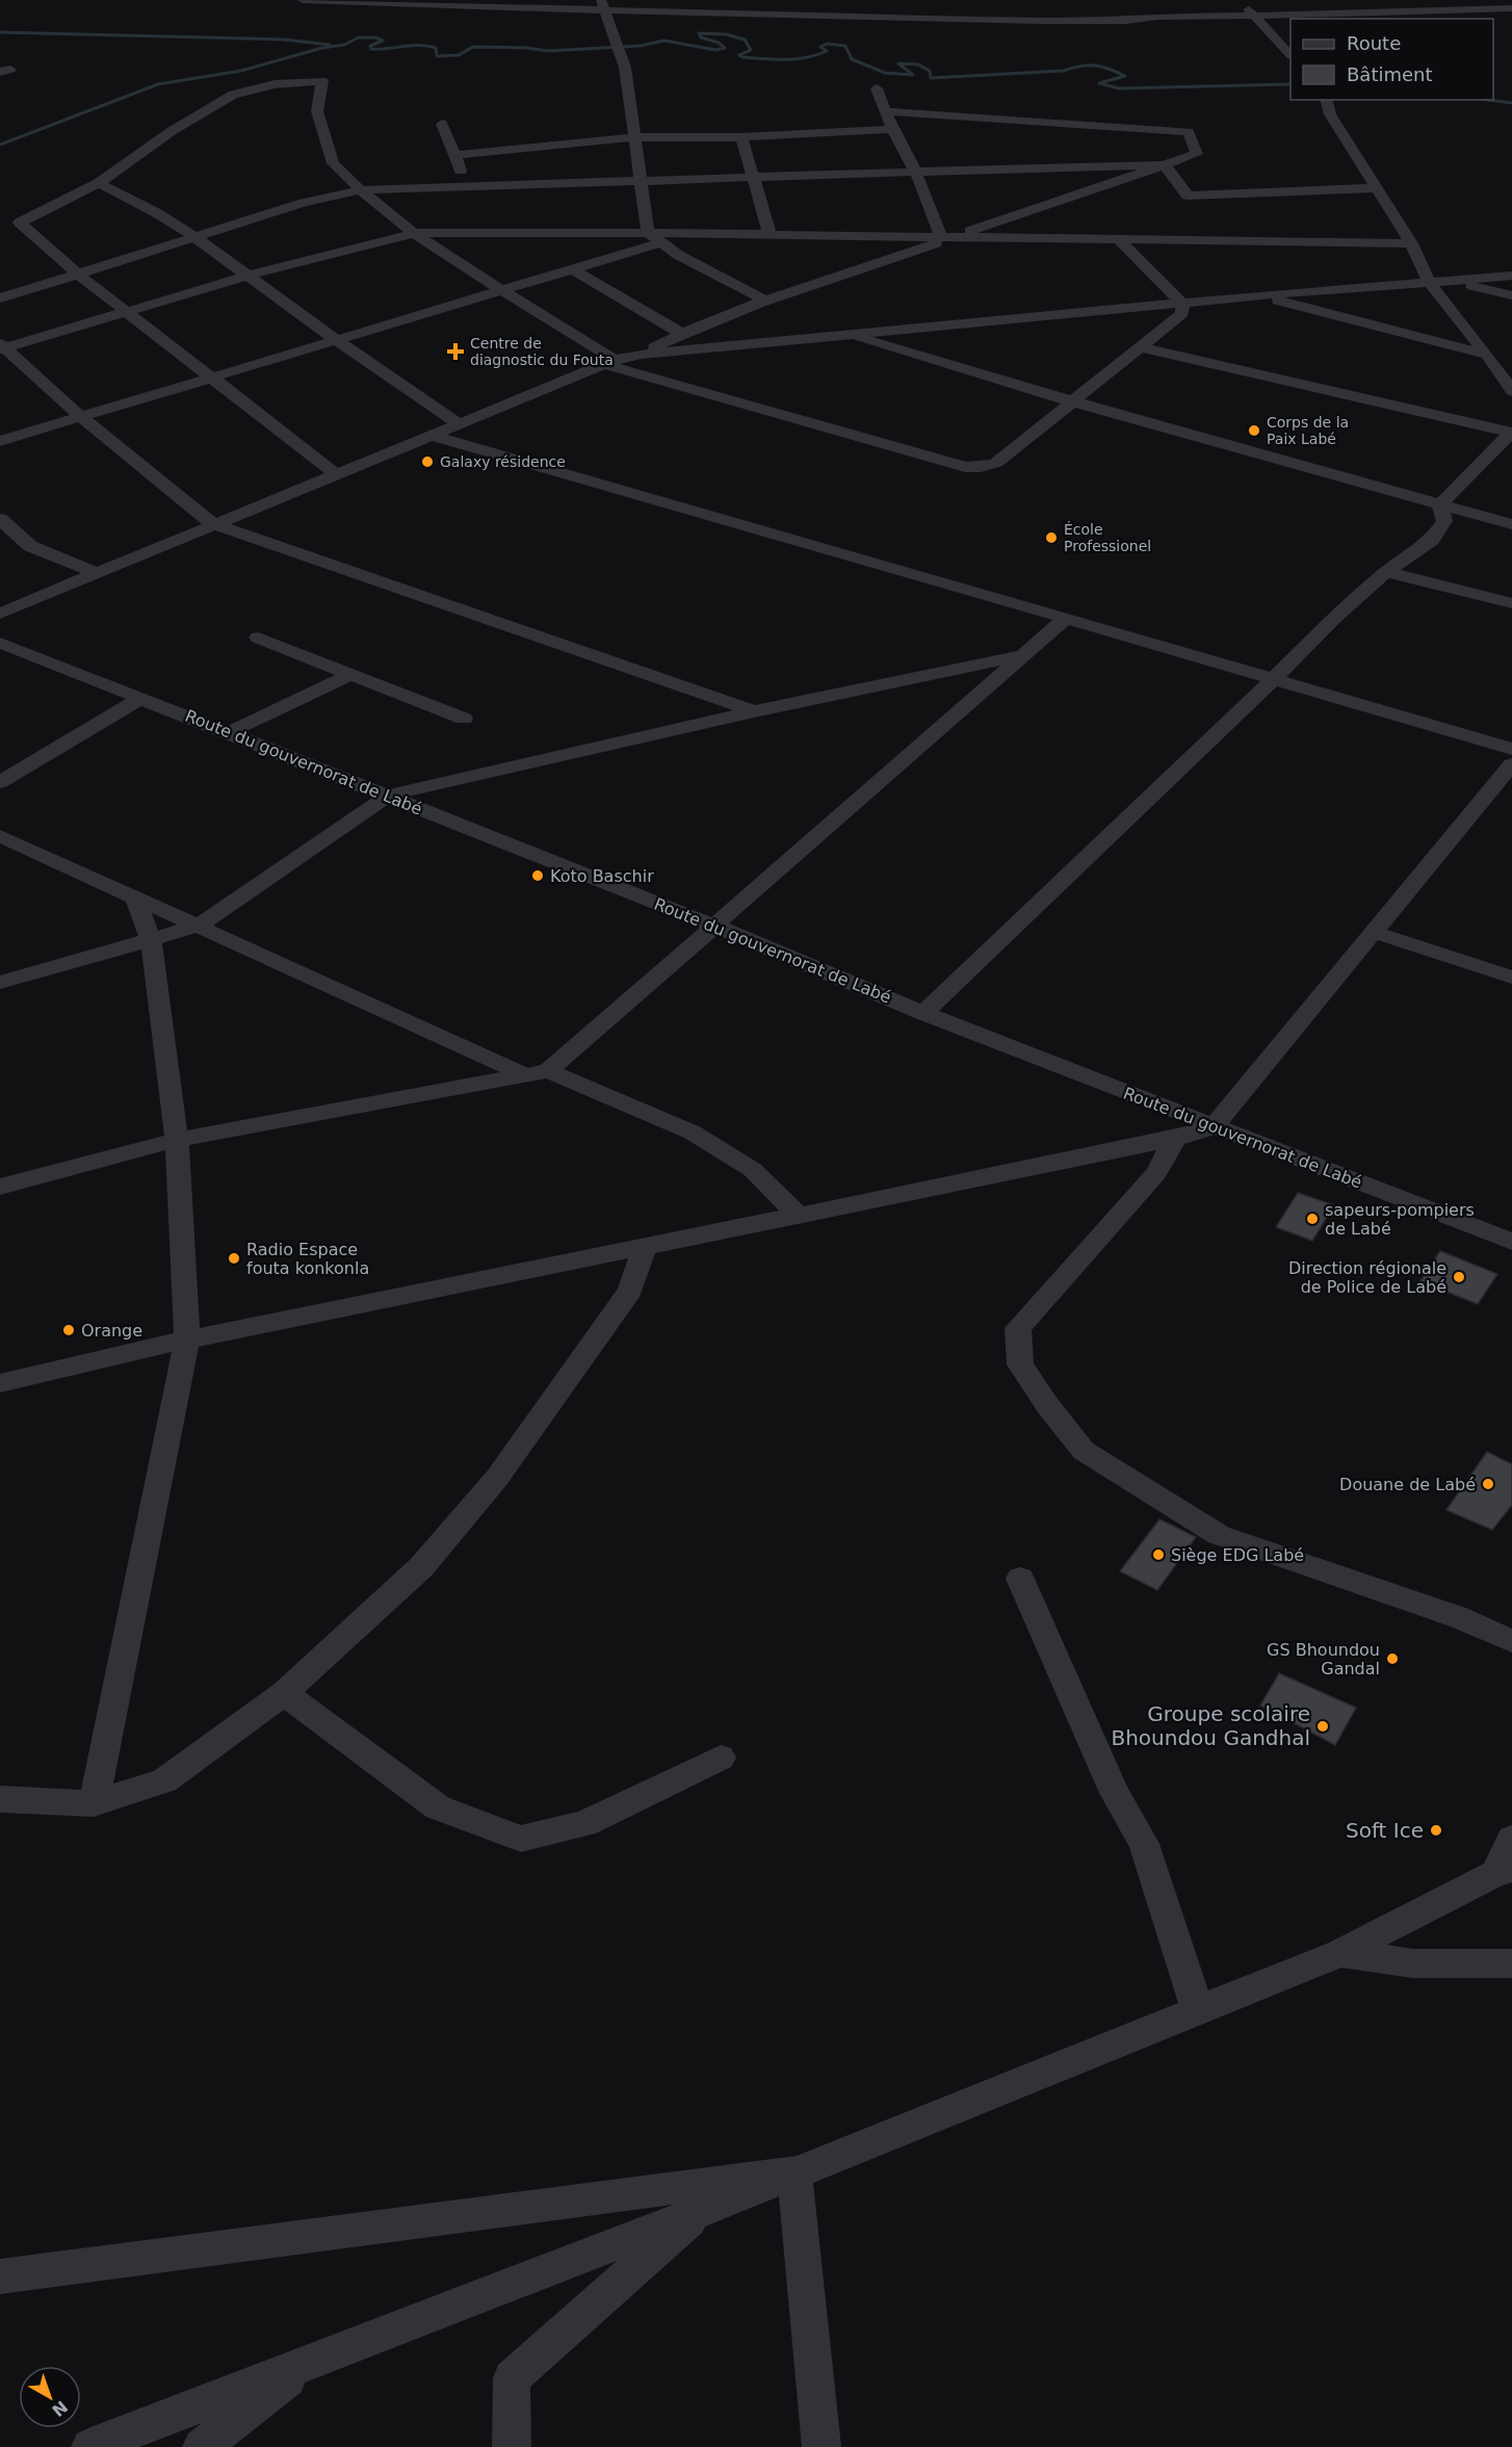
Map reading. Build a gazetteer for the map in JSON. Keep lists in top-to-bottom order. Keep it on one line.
{"streets":{"street":["Route du gouvernorat de Labé"]},"places":{"health":["Centre de diagnostic du Fouta"],"other":["Corps de la Paix Labé","Galaxy résidence","École Professionel","Koto Baschir","sapeurs-pompiers de Labé","Radio Espace fouta konkonla","Direction régionale de Police de Labé","Orange","Douane de Labé","Siège EDG Labé","GS Bhoundou Gandal","Groupe scolaire Bhoundou Gandhal","Soft Ice"]},"legend":["Route","Bâtiment"],"north":"bottom right"}
